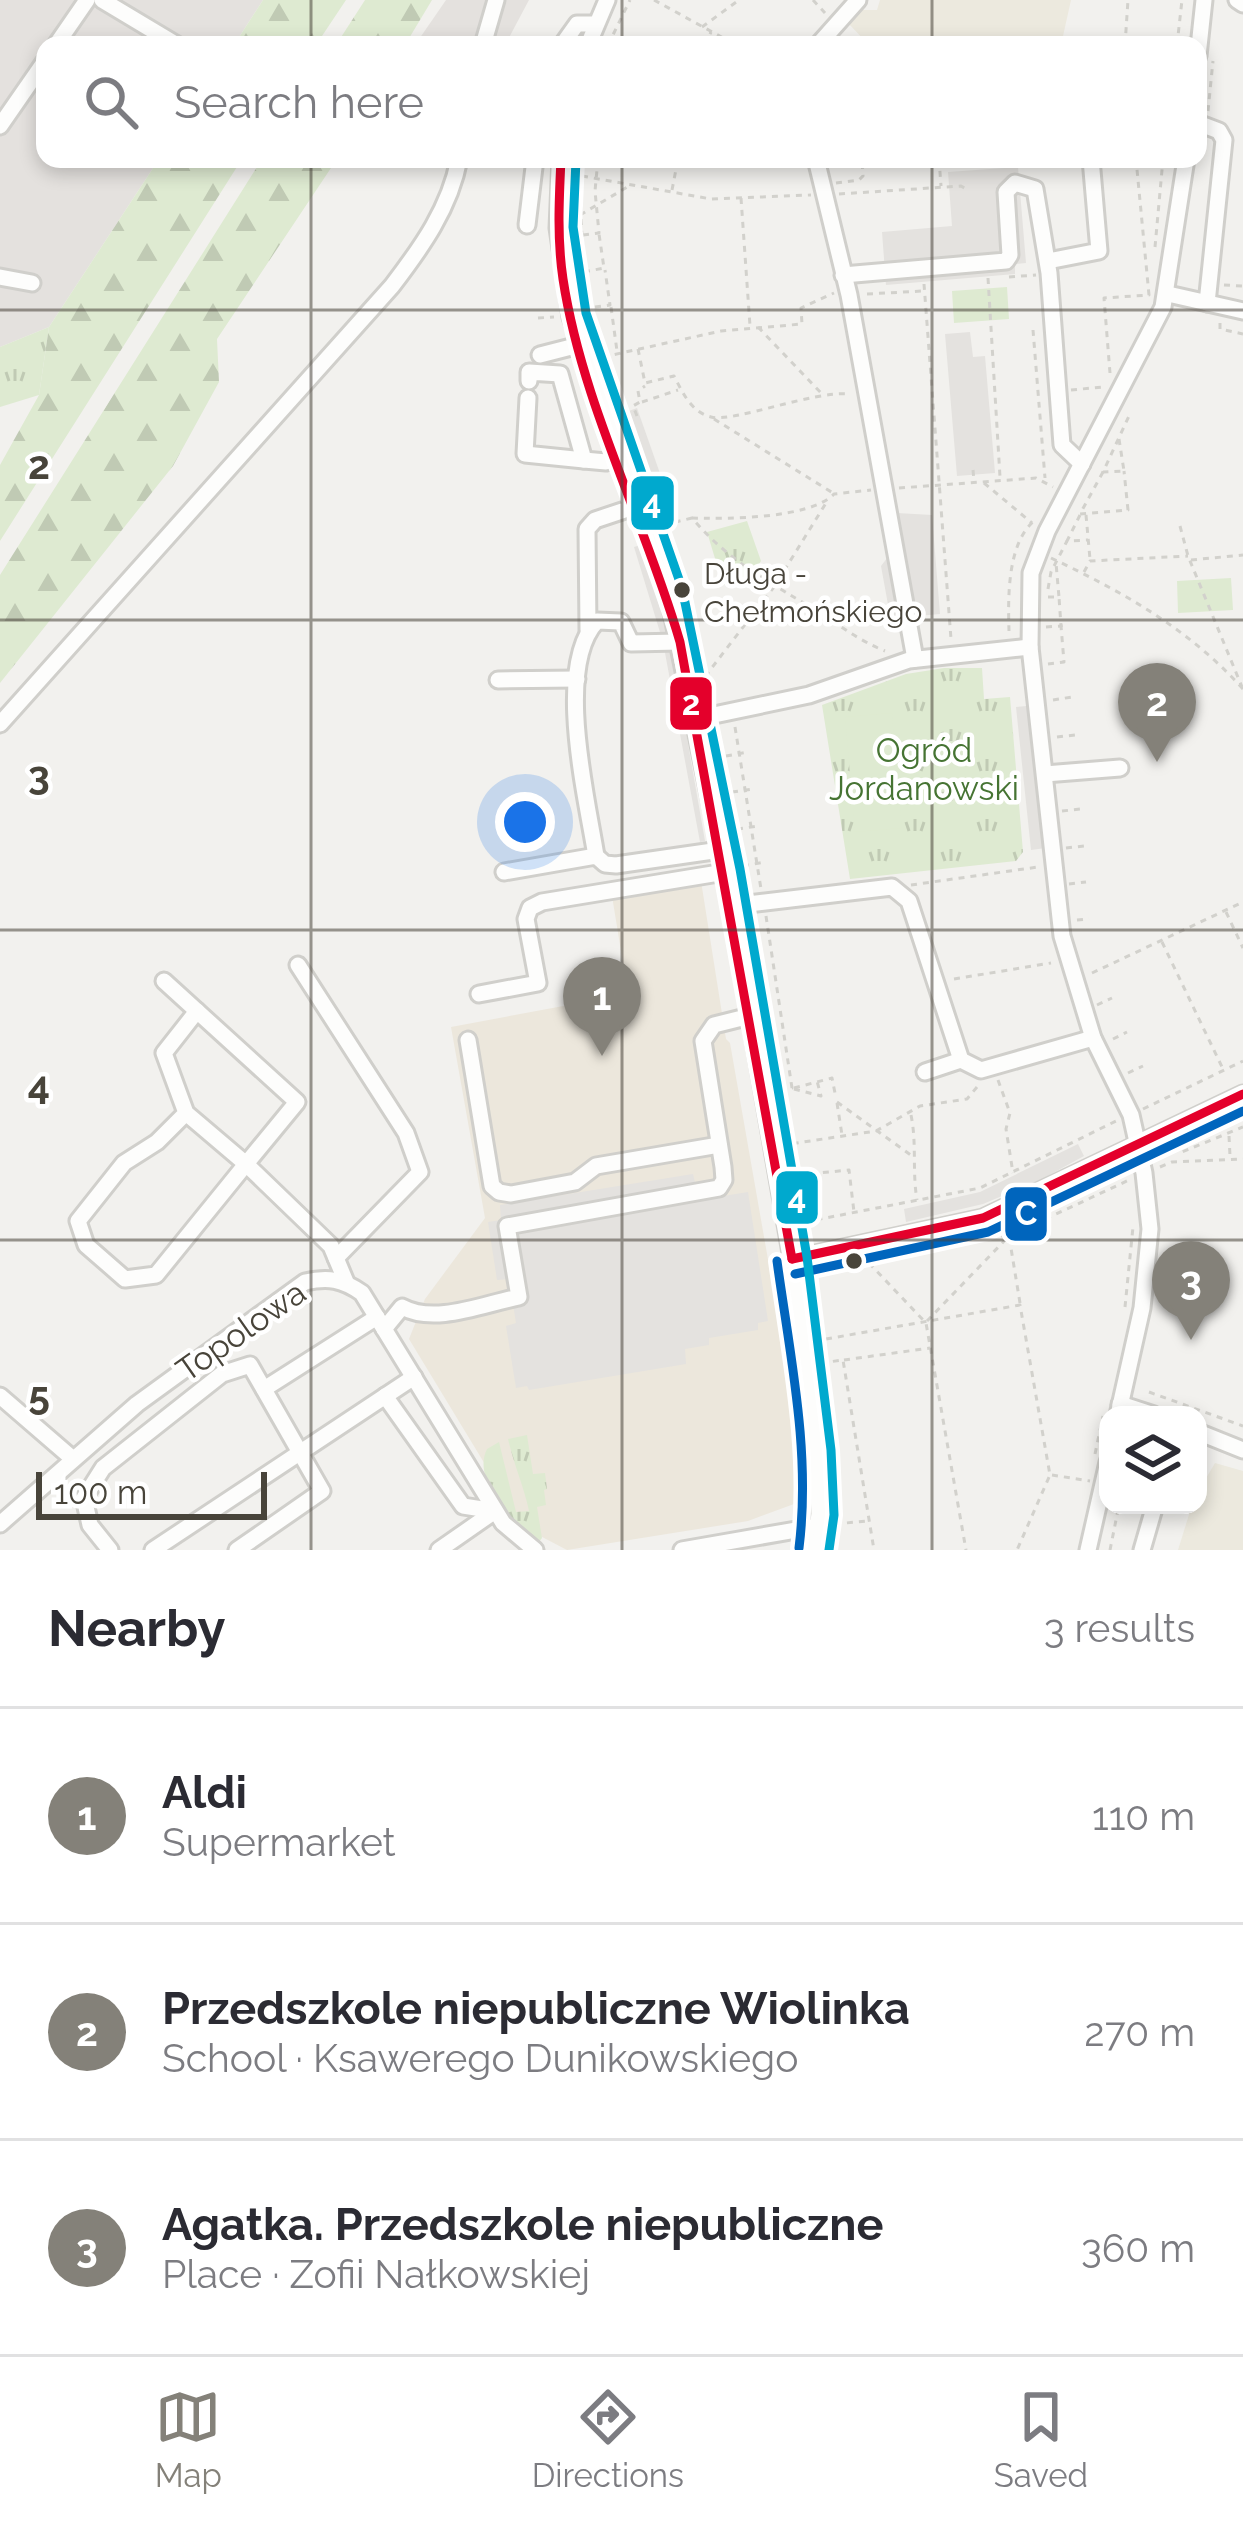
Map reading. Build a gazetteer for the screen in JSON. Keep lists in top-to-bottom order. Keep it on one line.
{"streets":{"street":["Topolowa"]},"parks":["Ogród Jordanowski"],"places":["Długa - Chełmońskiego"],"lines":["transit line 2","transit line 4","transit line C"],"scale_bar":"100 m","page":{"search":"Search here","pins":["2","1","3"],"scale":"100 m","heading":["Nearby","3 results"],"list":[{"mark":"1","name":"Aldi","note":"Supermarket","value":"110 m"},{"mark":"2","name":"Przedszkole niepubliczne Wiolinka","note":"School · Ksawerego Dunikowskiego","value":"270 m"},{"mark":"3","name":"Agatka. Przedszkole niepubliczne","note":"Place · Zofii Nałkowskiej","value":"360 m"}],"nav":["Map","Directions","Saved"]},"grid":{"rows":["2","3","4","5"]}}
